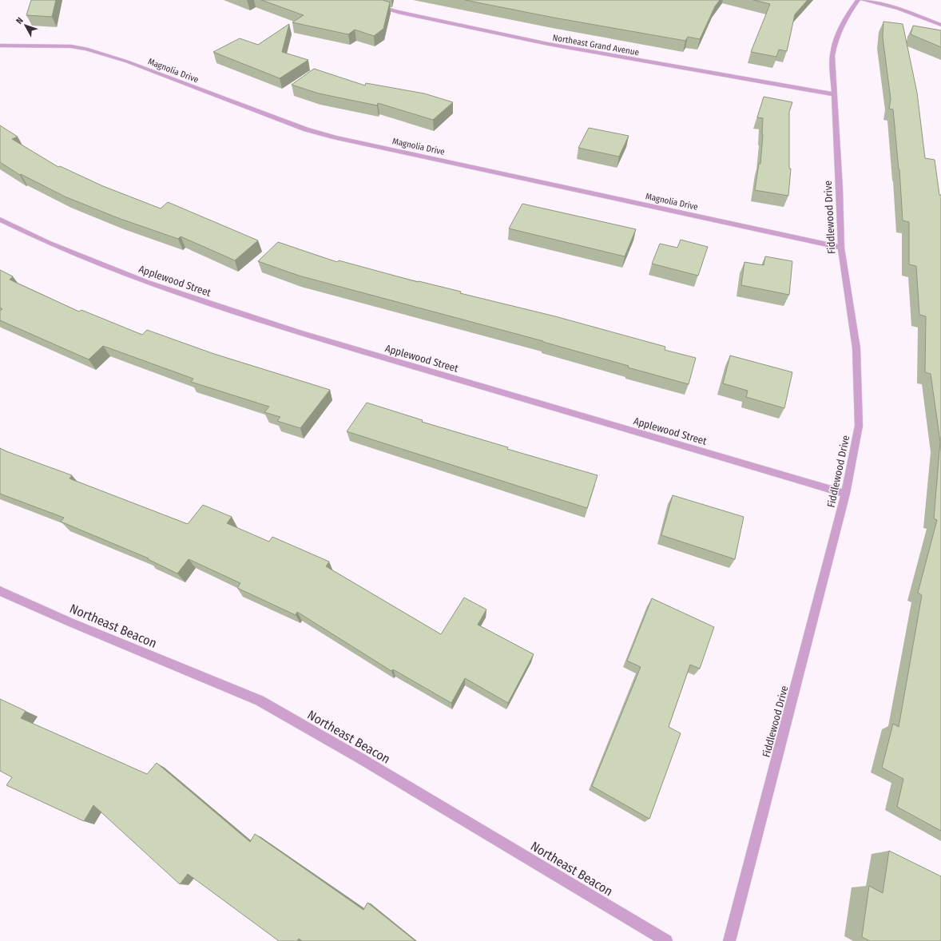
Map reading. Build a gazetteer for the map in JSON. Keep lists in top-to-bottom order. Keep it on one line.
{"streets":{"street":["Northeast Grand Avenue","Magnolia Drive","Fiddlewood Drive","Applewood Street","Northeast Beacon"]},"crossings":[["Northeast Grand Avenue","Fiddlewood Drive"],["Magnolia Drive","Fiddlewood Drive"],["Fiddlewood Drive","Applewood Street"]],"north":"top left"}
